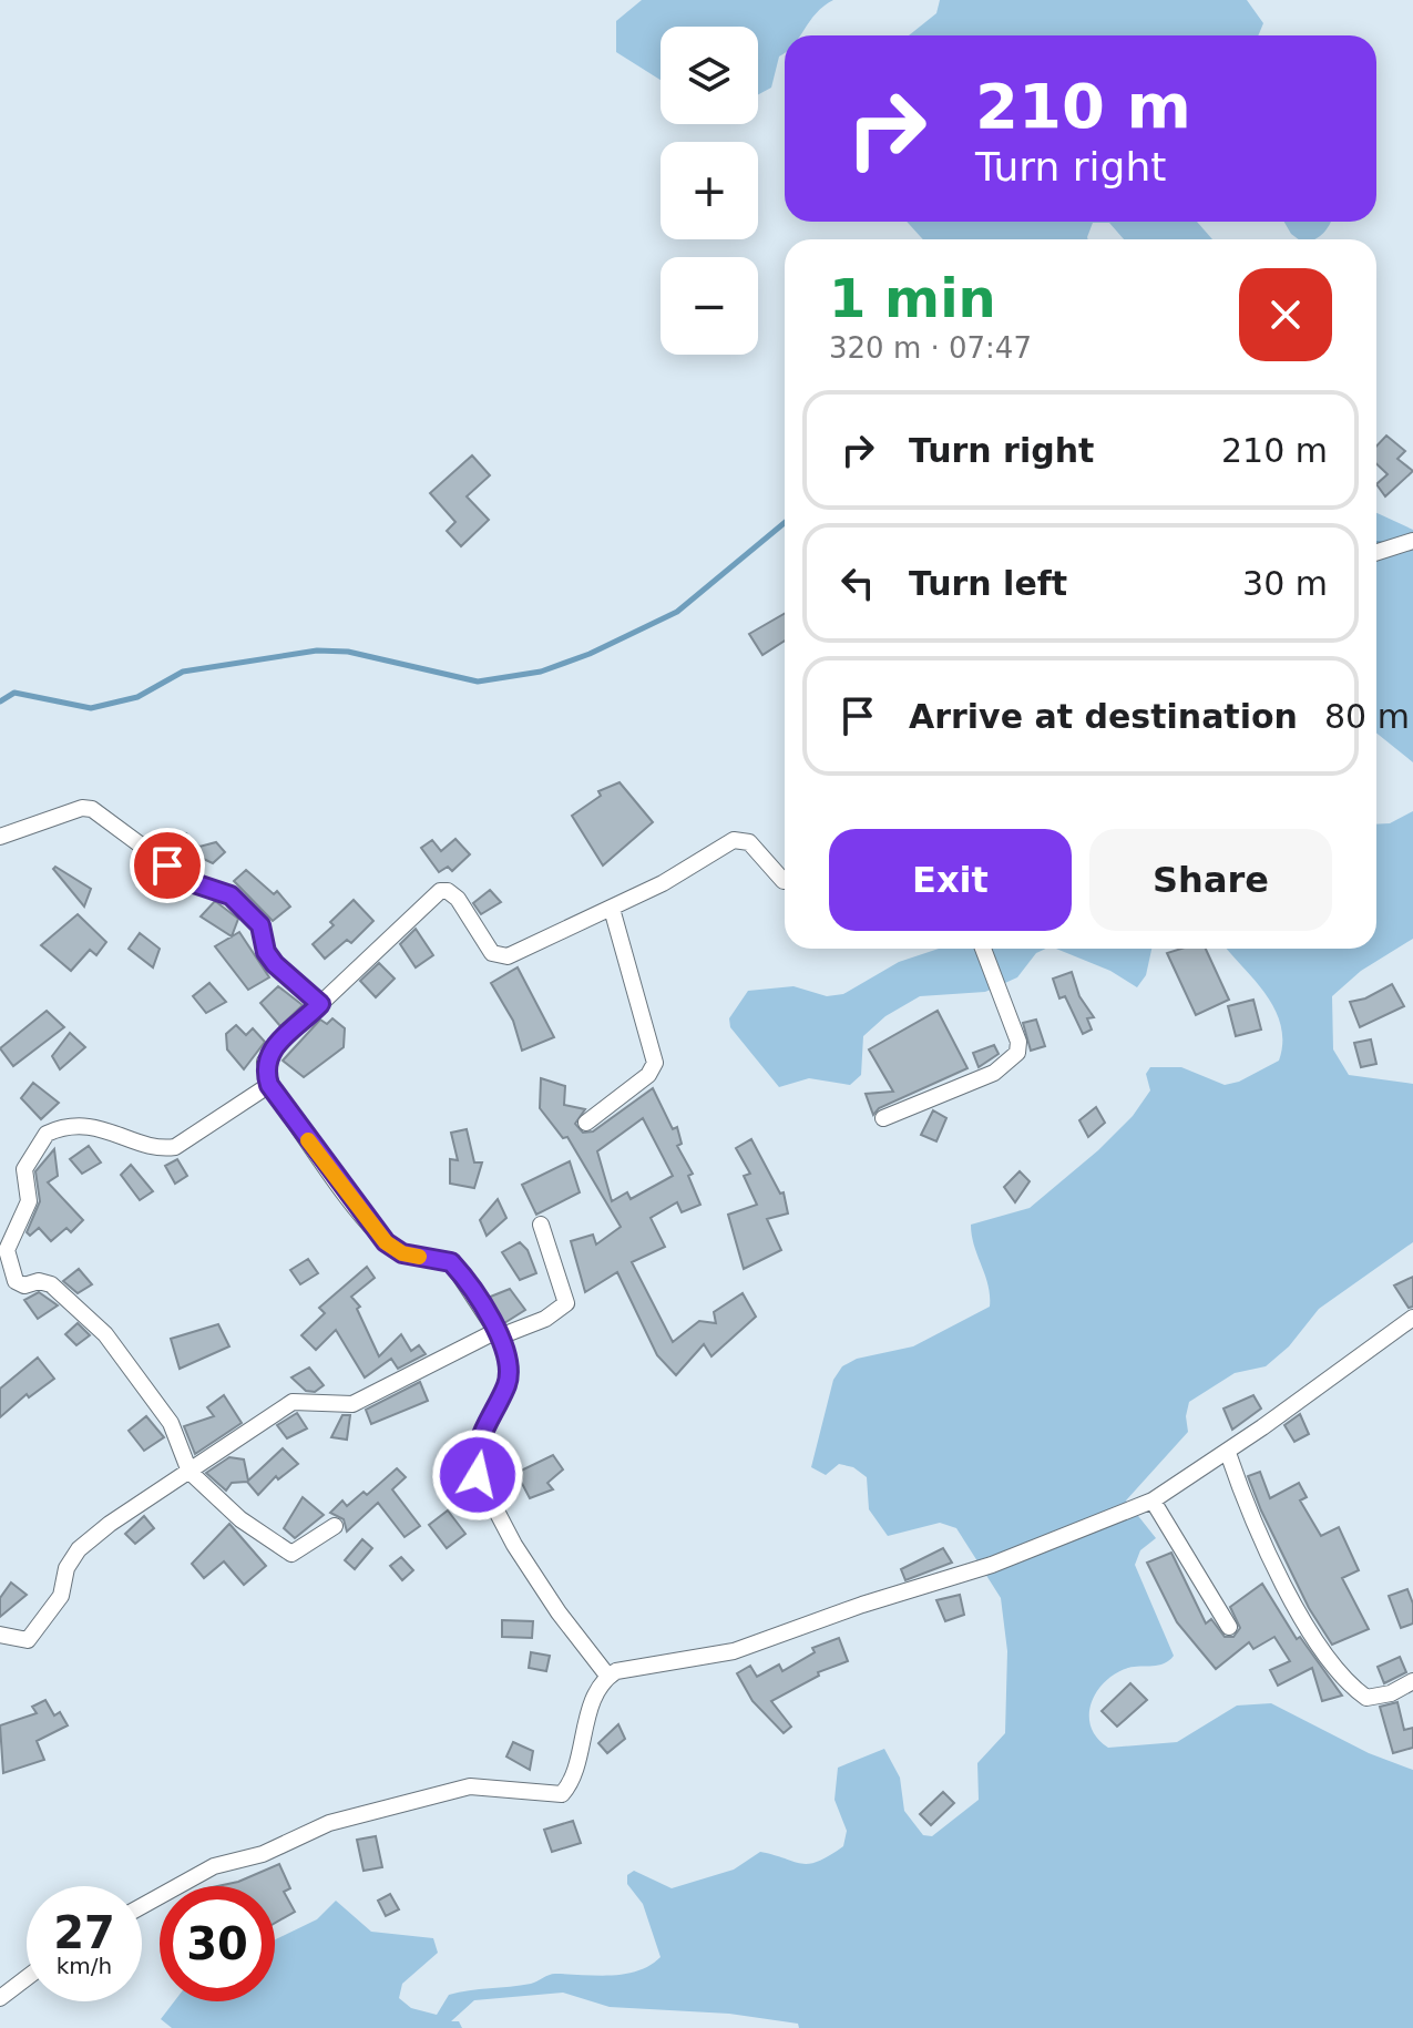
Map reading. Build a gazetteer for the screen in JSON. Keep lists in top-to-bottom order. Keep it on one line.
{"page":{"map_buttons":["+","−"],"turn":["210 m","Turn right"],"heading":["1 min","320 m · 07:47"],"list":[{"name":"Turn right","value":"210 m"},{"name":"Turn left","value":"30 m"},{"name":"Arrive at destination","value":"80 m"}],"buttons":["Exit","Share"],"speed":"27 km/h","limit":"30"}}
